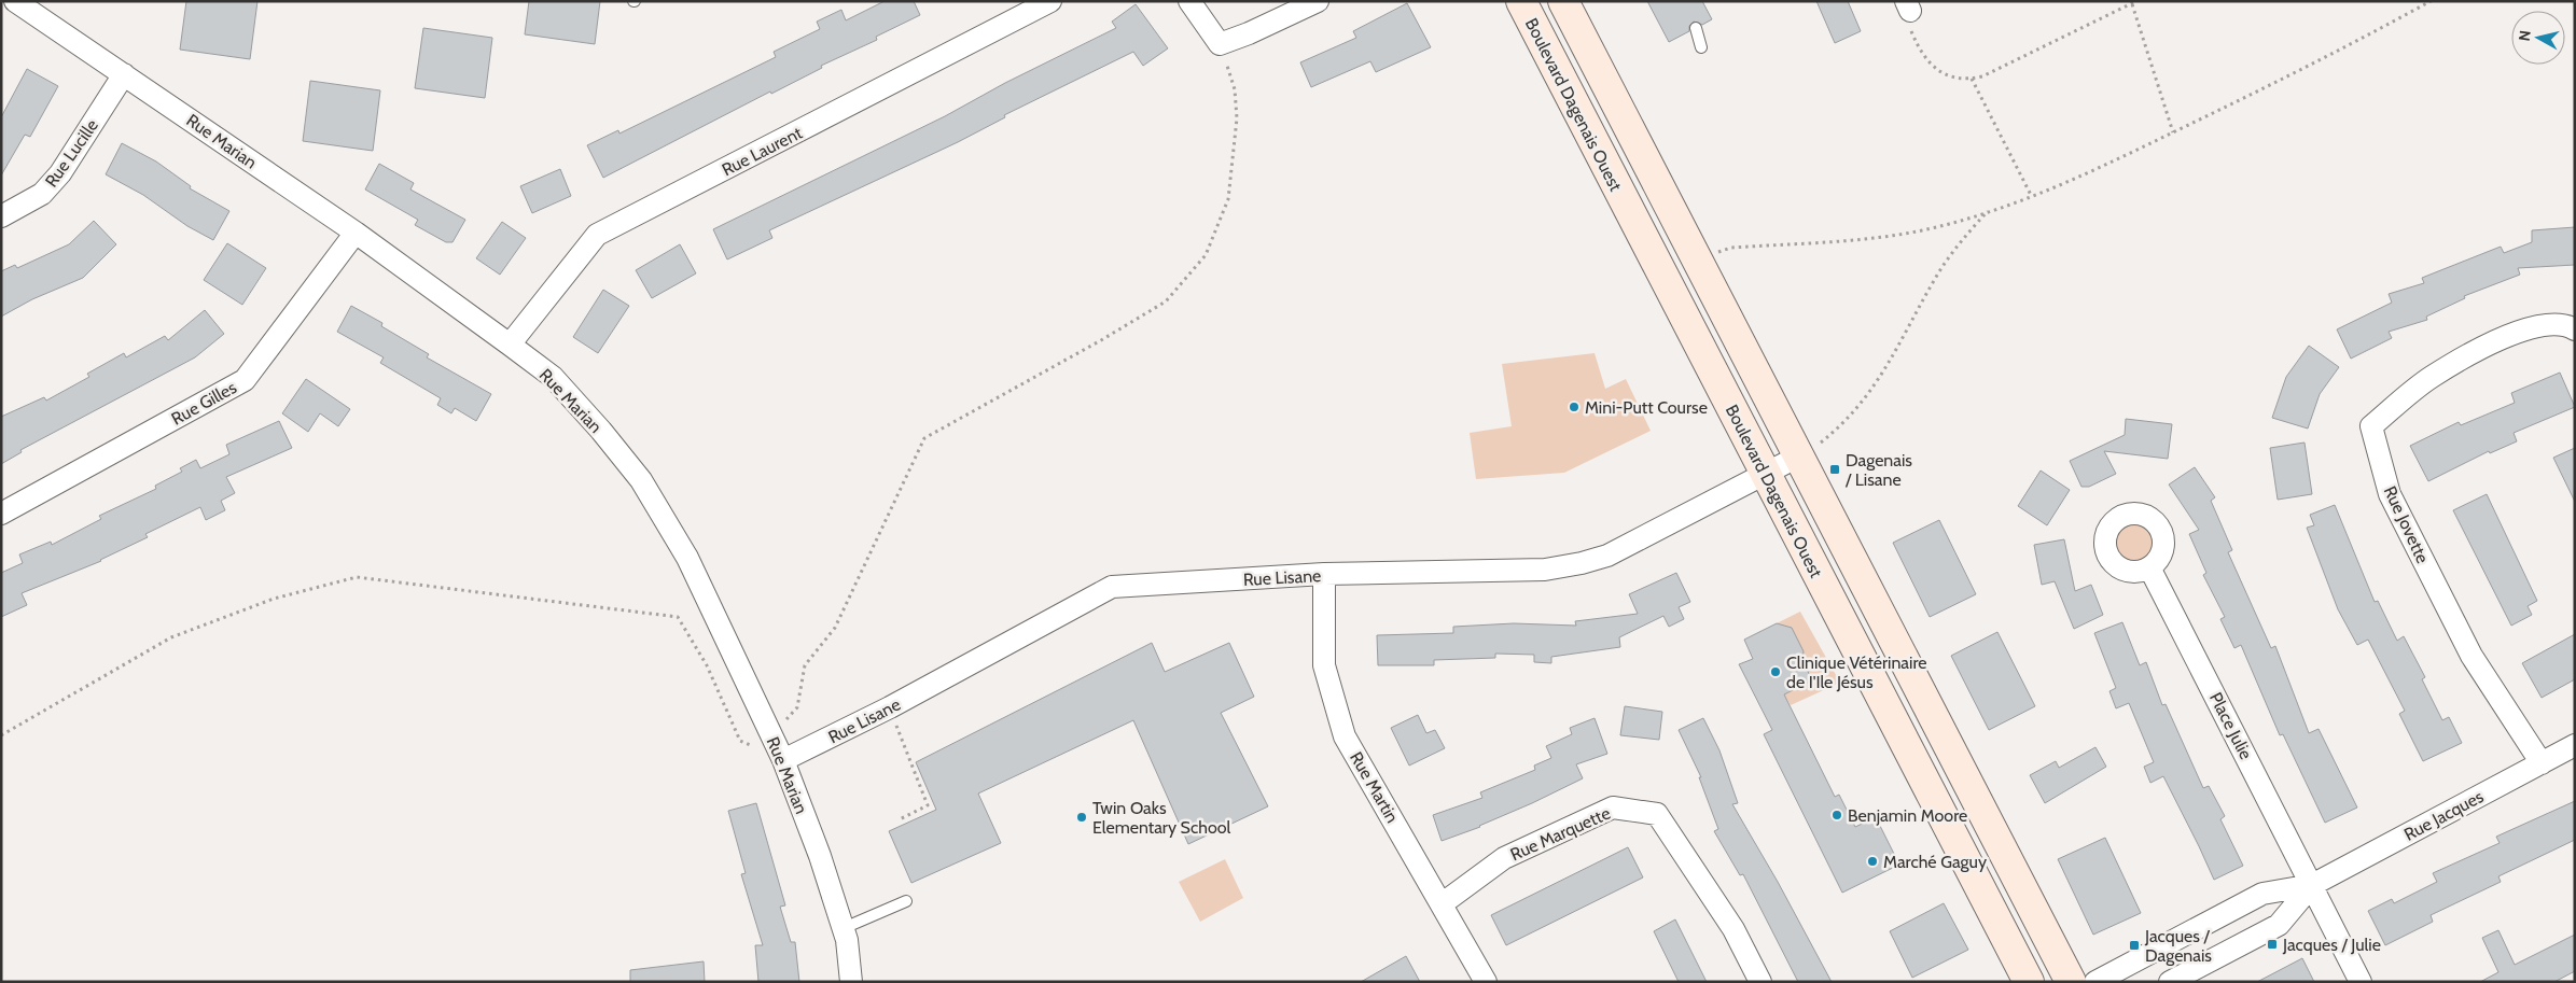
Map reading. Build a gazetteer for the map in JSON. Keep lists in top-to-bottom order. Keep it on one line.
{"streets":{"main road":["Boulevard Dagenais Ouest"],"street":["Rue Marian","Rue Laurent","Rue Lucille","Rue Gilles","Rue Jovette","Rue Lisane","Place Julie","Rue Martin","Rue Jacques","Rue Marquette"]},"crossings":[["Boulevard Dagenais Ouest","Rue Lisane"],["Rue Marian","Rue Laurent"],["Rue Marian","Rue Lucille"],["Rue Marian","Rue Gilles"],["Rue Marian","Rue Lisane"],["Rue Jovette","Rue Jacques"],["Rue Lisane","Rue Martin"],["Place Julie","Rue Jacques"],["Rue Martin","Rue Marquette"]],"places":{"other":["Mini-Putt Course","Clinique Vétérinaire de I'Ile Jésus","Benjamin Moore","Twin Oaks Elementary School","Marché Gaguy"],"transit":["Dagenais / Lisane","Jacques / Julie","Jacques / Dagenais"]},"north":"left"}
